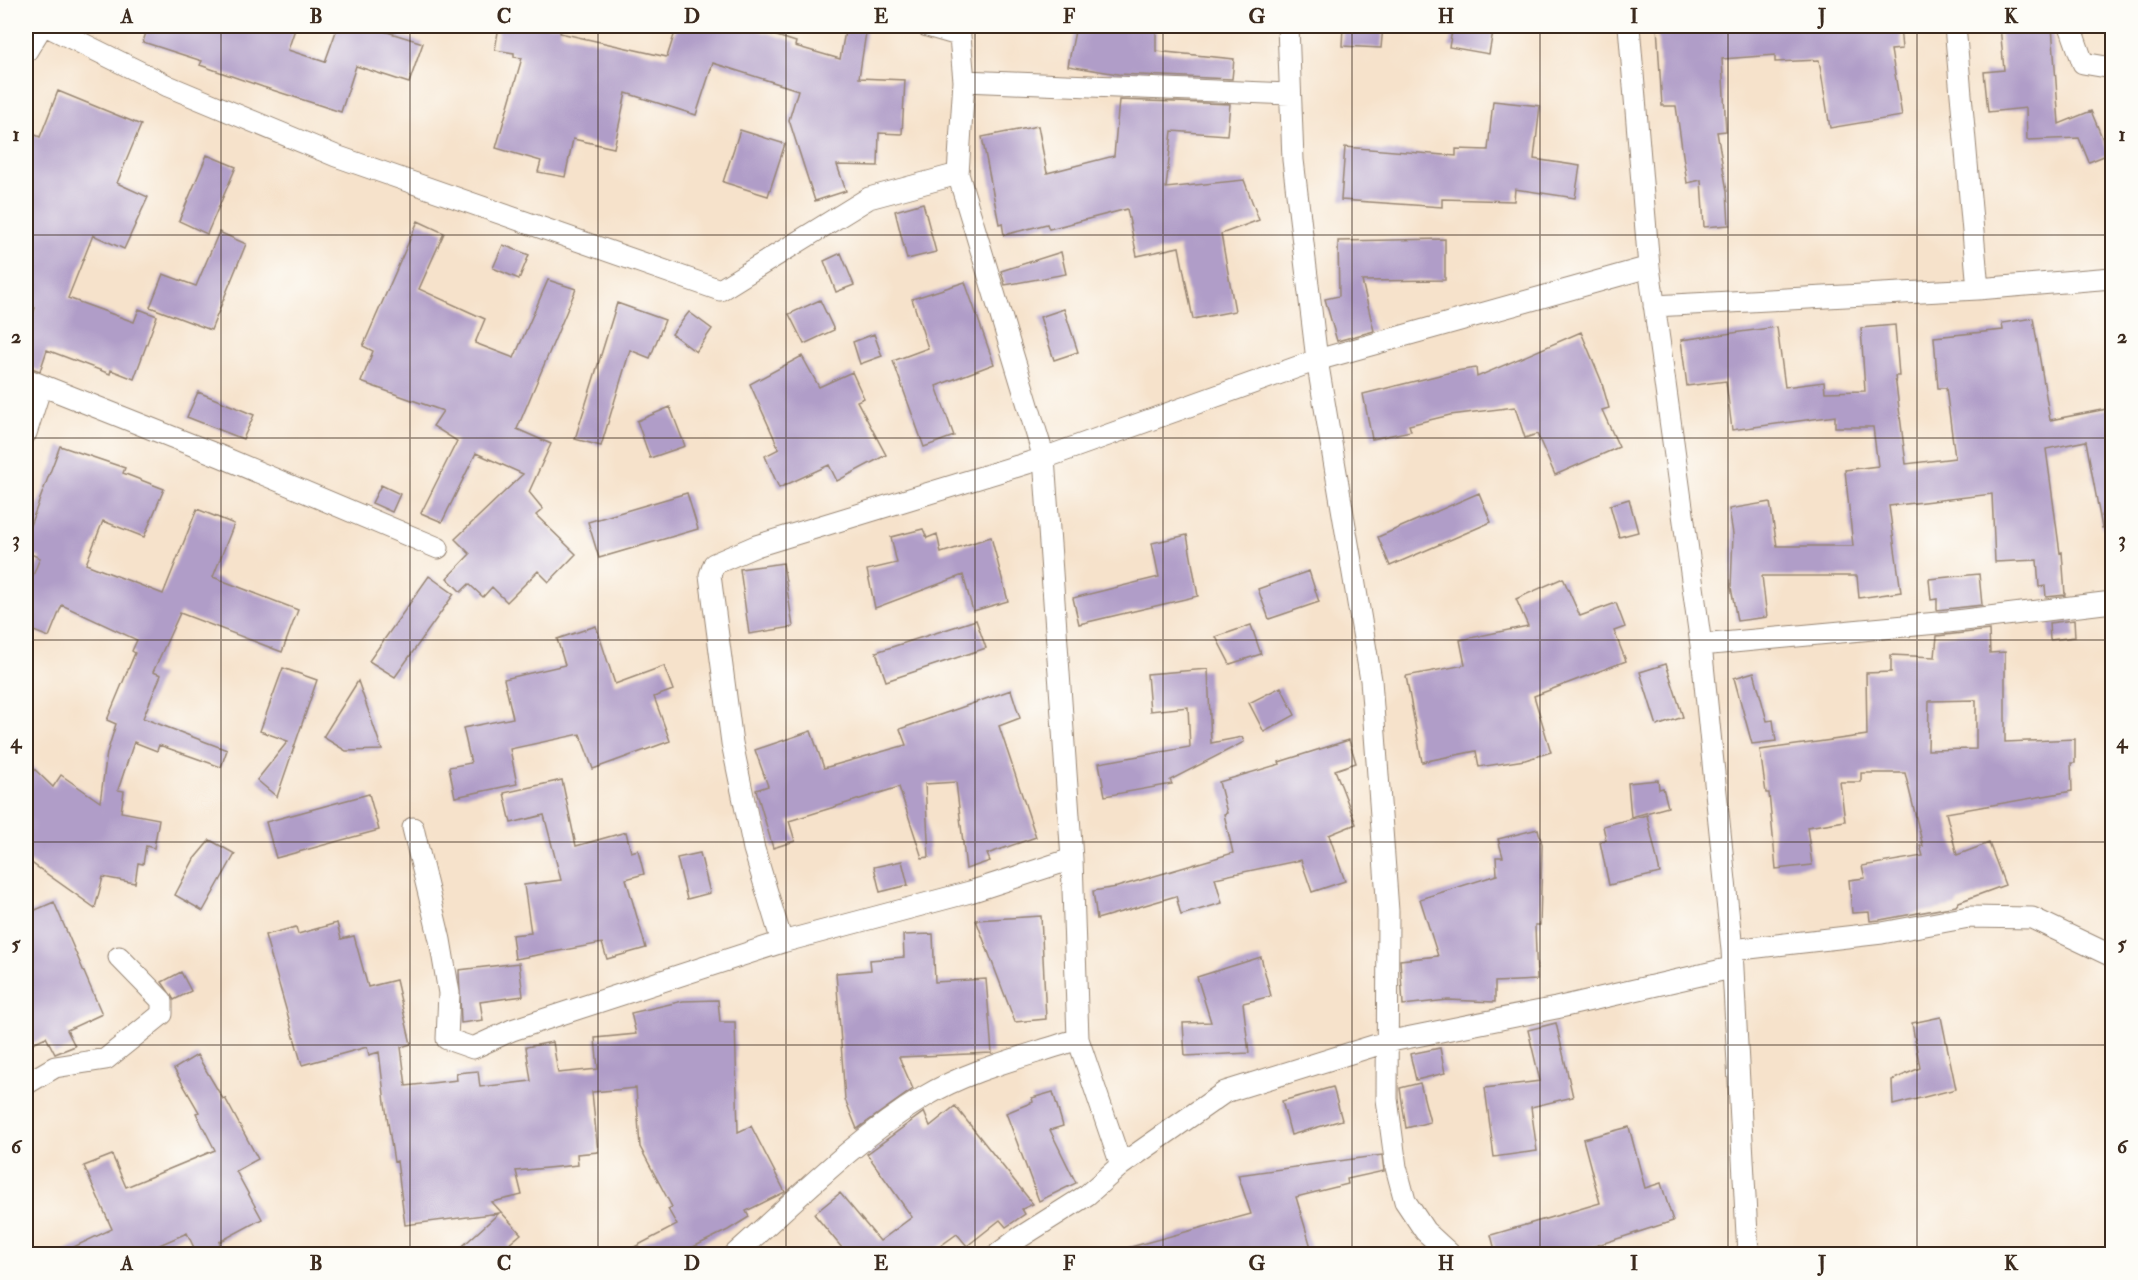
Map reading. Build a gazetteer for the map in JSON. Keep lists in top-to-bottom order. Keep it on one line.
{"grid":{"columns":["A","B","C","D","E","F","G","H","I","J","K"],"rows":["1","2","3","4","5","6"]}}
